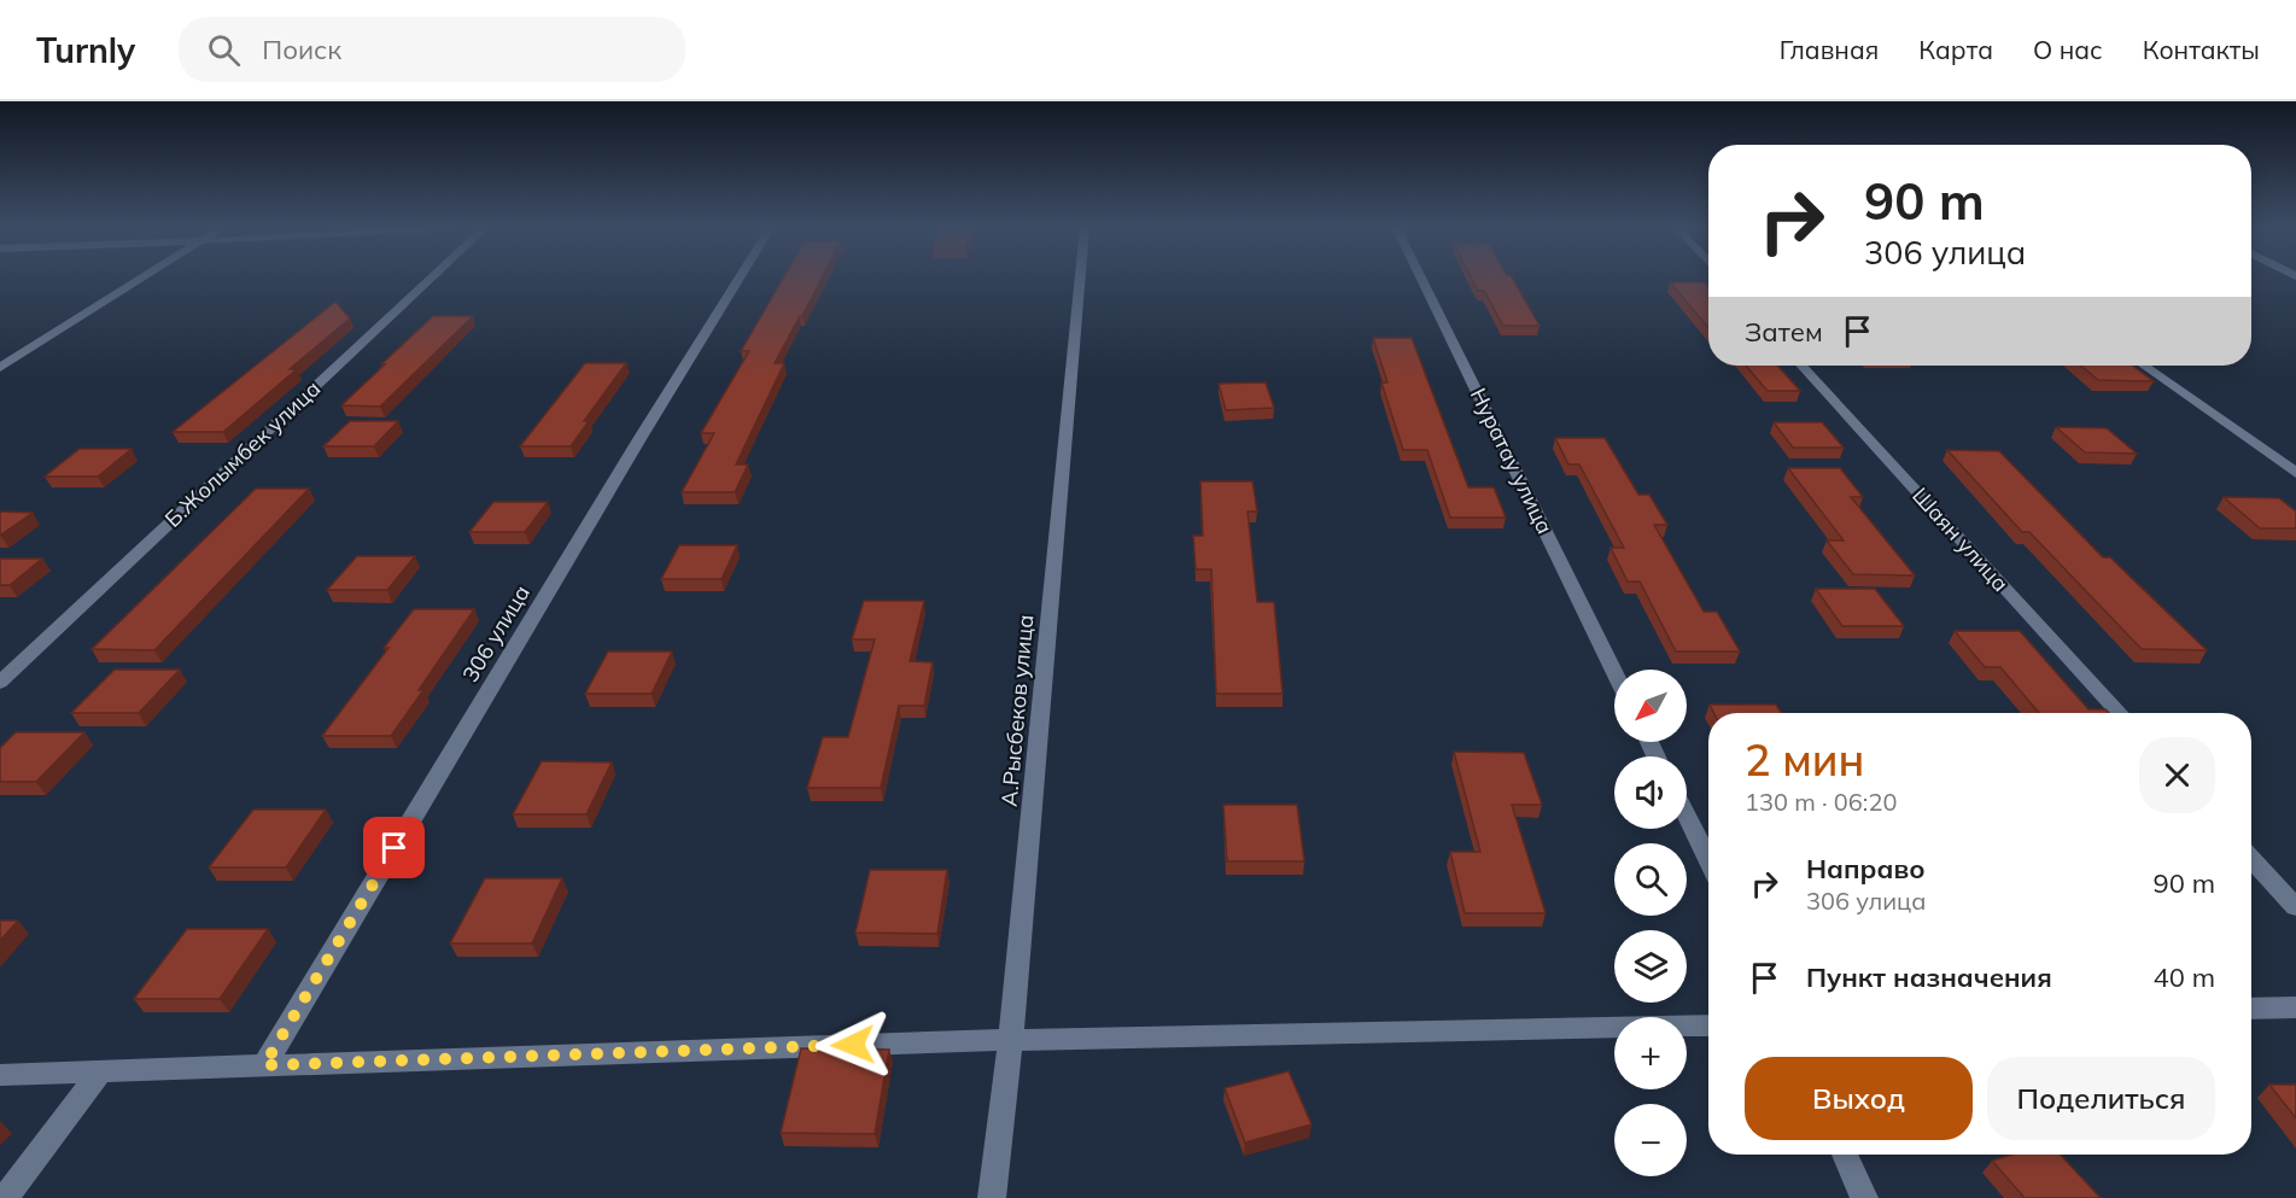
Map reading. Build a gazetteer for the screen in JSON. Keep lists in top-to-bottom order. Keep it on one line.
{"streets":{"street":["Б.Жолымбек улица","Нуратау улица","Шаян улица","306 улица","А.Рысбеков улица"]},"north":"bottom left","page":{"header":"Turnly","search":"Поиск","nav":["Главная","Карта","О нас","Контакты"],"turn":["90 m","306 улица"],"then":"Затем","map_buttons":["+","−"],"heading":["2 мин","130 m · 06:20"],"list":[{"name":"Направо","note":"306 улица","value":"90 m"},{"name":"Пункт назначения","value":"40 m"}],"buttons":["Выход","Поделиться"]}}
